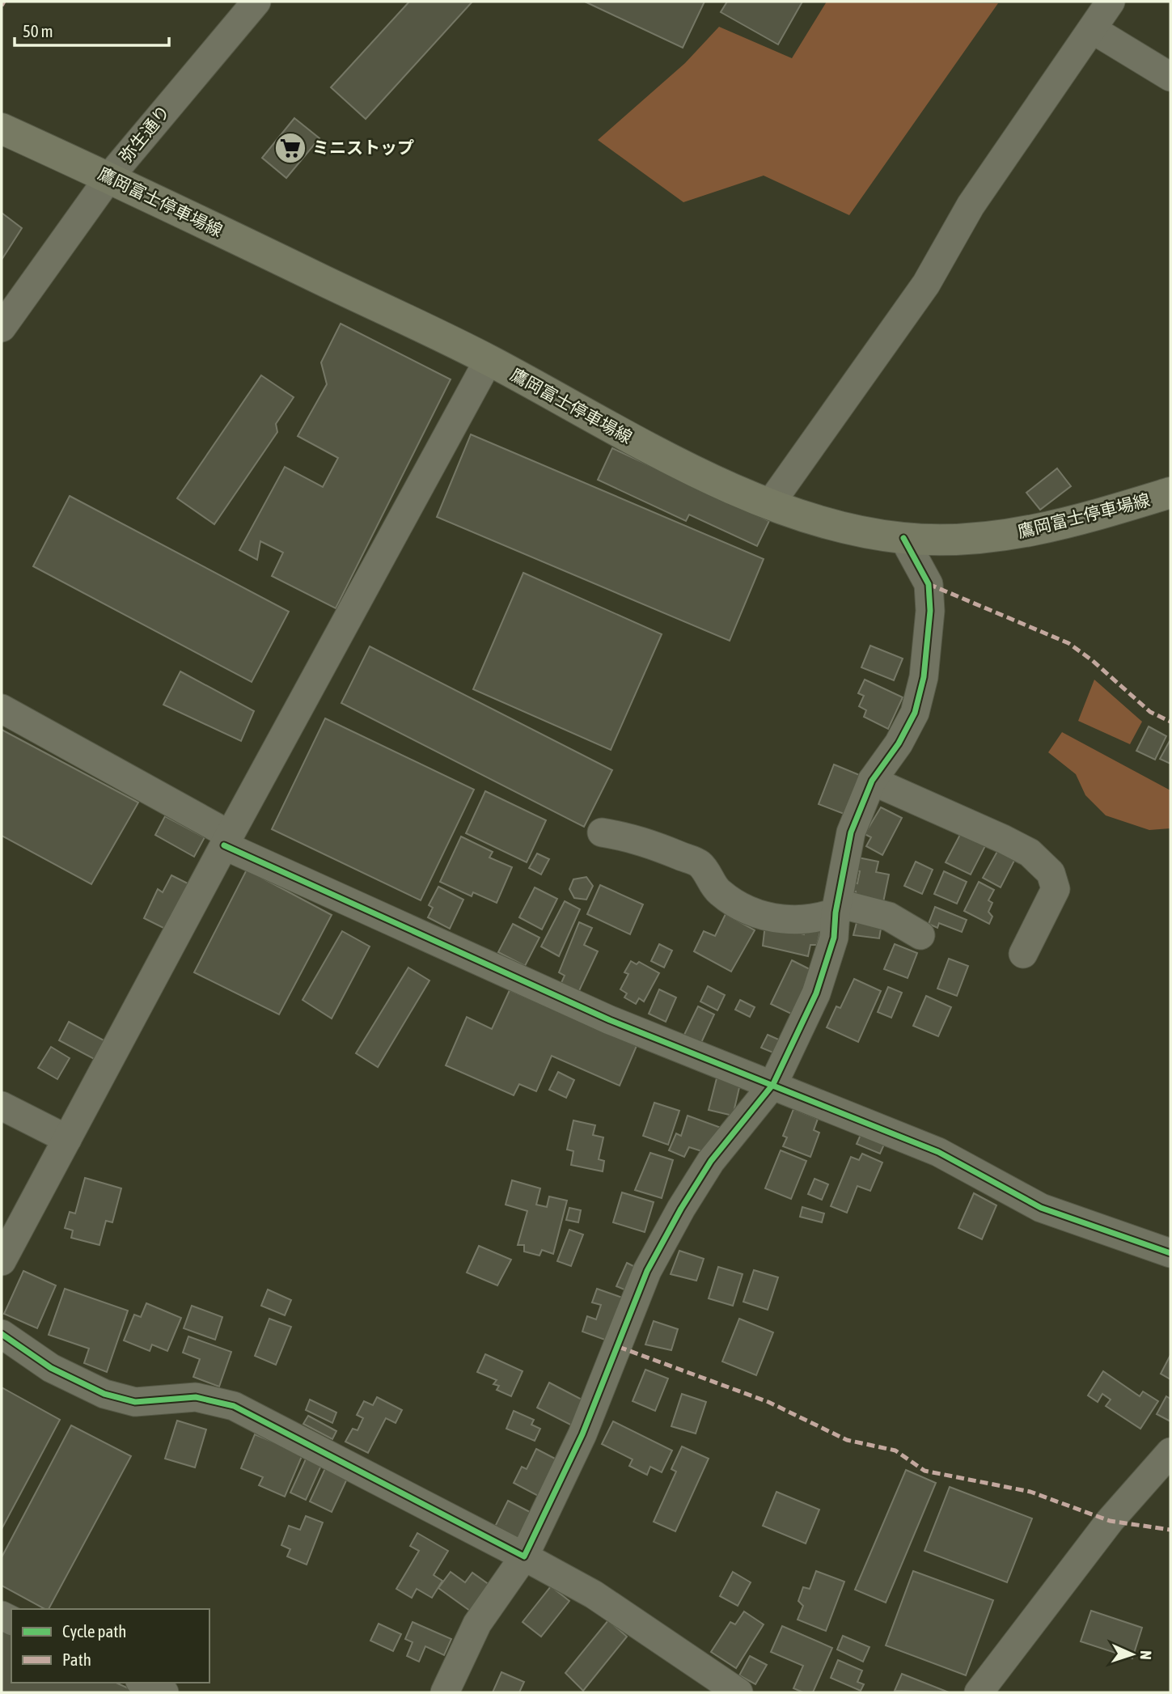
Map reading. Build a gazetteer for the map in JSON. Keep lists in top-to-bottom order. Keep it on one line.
{"streets":{"main road":["鷹岡富士停車場線"],"street":["弥生通り"]},"crossings":[["弥生通り","鷹岡富士停車場線"]],"places":{"supermarket":["ミニストップ"]},"legend":["Cycle path","Path"],"scale_bar":"50 m","north":"right"}
